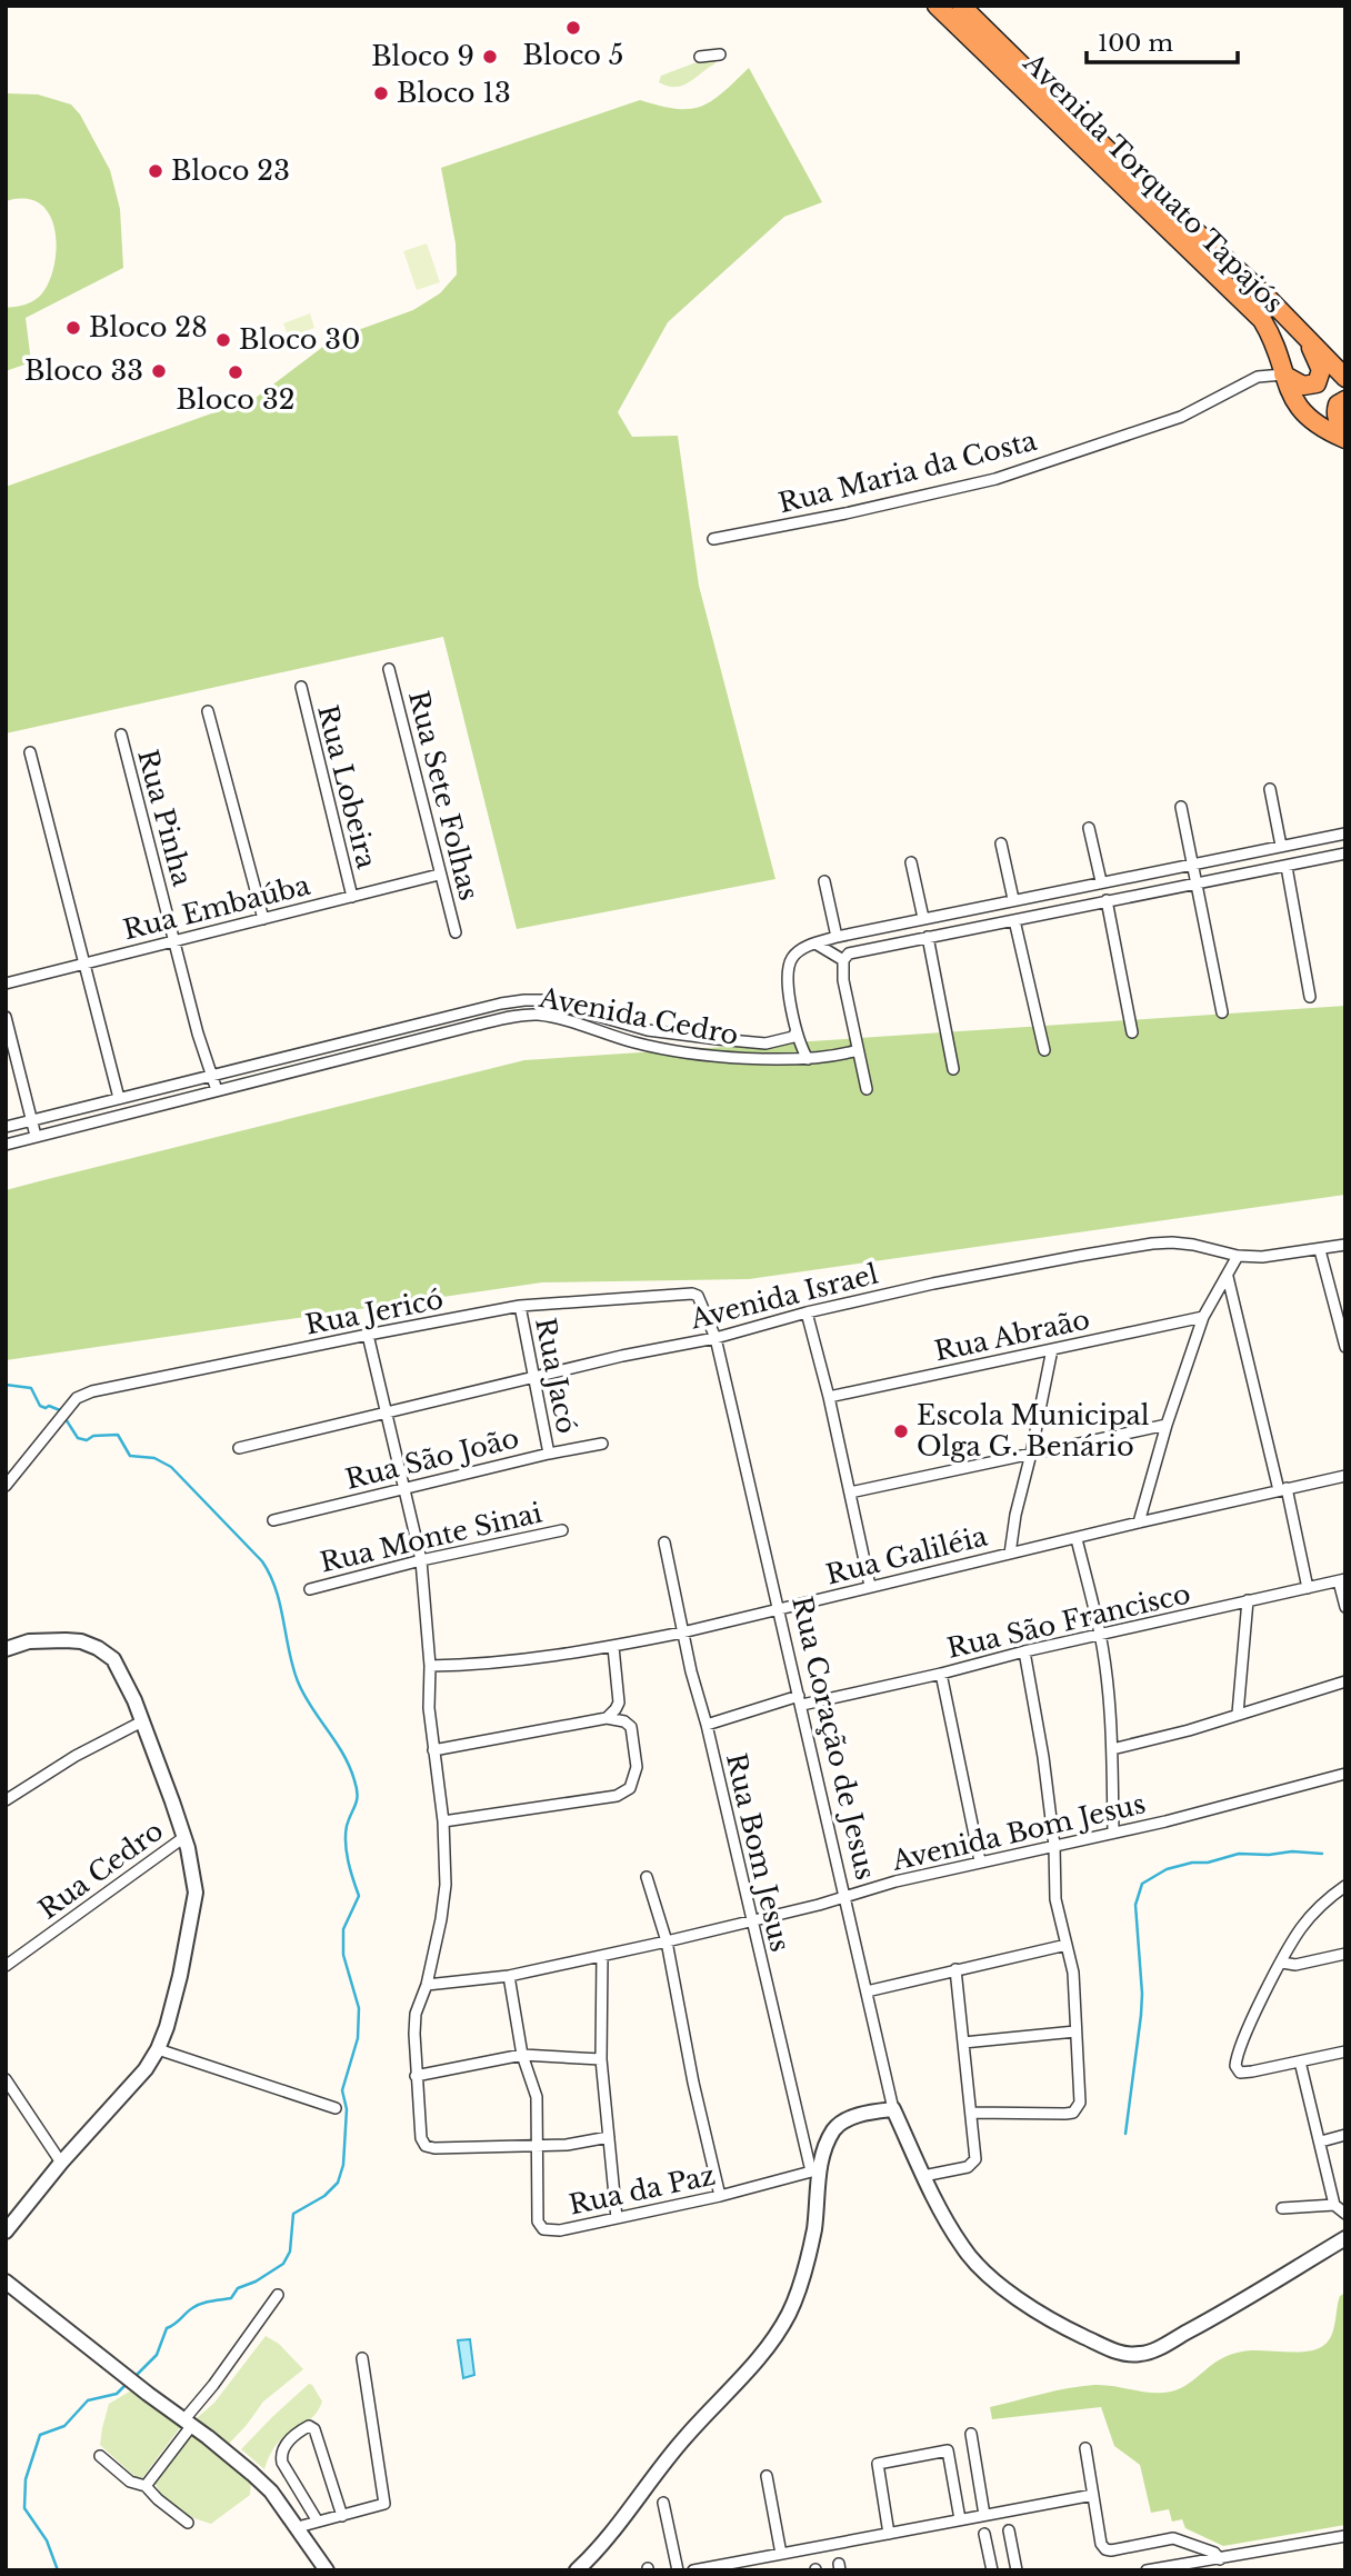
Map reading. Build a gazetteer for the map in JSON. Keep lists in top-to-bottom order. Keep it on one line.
{"streets":{"highway":["Avenida Torquato Tapajós"],"street":["Rua Maria da Costa","Rua Lobeira","Rua Sete Folhas","Rua Pinha","Rua Embaúba","Avenida Cedro","Avenida Israel","Rua Jericó","Rua Abraão","Rua Jacó","Rua São João","Rua Monte Sinai","Rua Galiléia","Rua São Francisco","Rua Coração de Jesus","Avenida Bom Jesus","Rua Bom Jesus","Rua Cedro","Rua da Paz"]},"crossings":[["Avenida Torquato Tapajós","Rua Maria da Costa"],["Rua Lobeira","Rua Embaúba"],["Rua Sete Folhas","Rua Embaúba"],["Rua Pinha","Rua Embaúba"],["Rua Pinha","Avenida Cedro"],["Avenida Israel","Rua Jacó"],["Avenida Israel","Rua Coração de Jesus"],["Rua Jericó","Rua Jacó"],["Rua Jericó","Rua Coração de Jesus"],["Rua Jacó","Rua São João"],["Rua Galiléia","Rua Coração de Jesus"],["Rua Galiléia","Rua Bom Jesus"],["Rua São Francisco","Rua Coração de Jesus"],["Rua São Francisco","Rua Bom Jesus"],["Rua Coração de Jesus","Avenida Bom Jesus"],["Avenida Bom Jesus","Rua Bom Jesus"],["Avenida Bom Jesus","Rua da Paz"],["Rua Bom Jesus","Rua da Paz"]],"places":["Bloco 5","Bloco 9","Bloco 13","Bloco 23","Bloco 28","Bloco 30","Bloco 33","Bloco 32","Escola Municipal Olga G. Benário"],"scale_bar":"100 m"}
